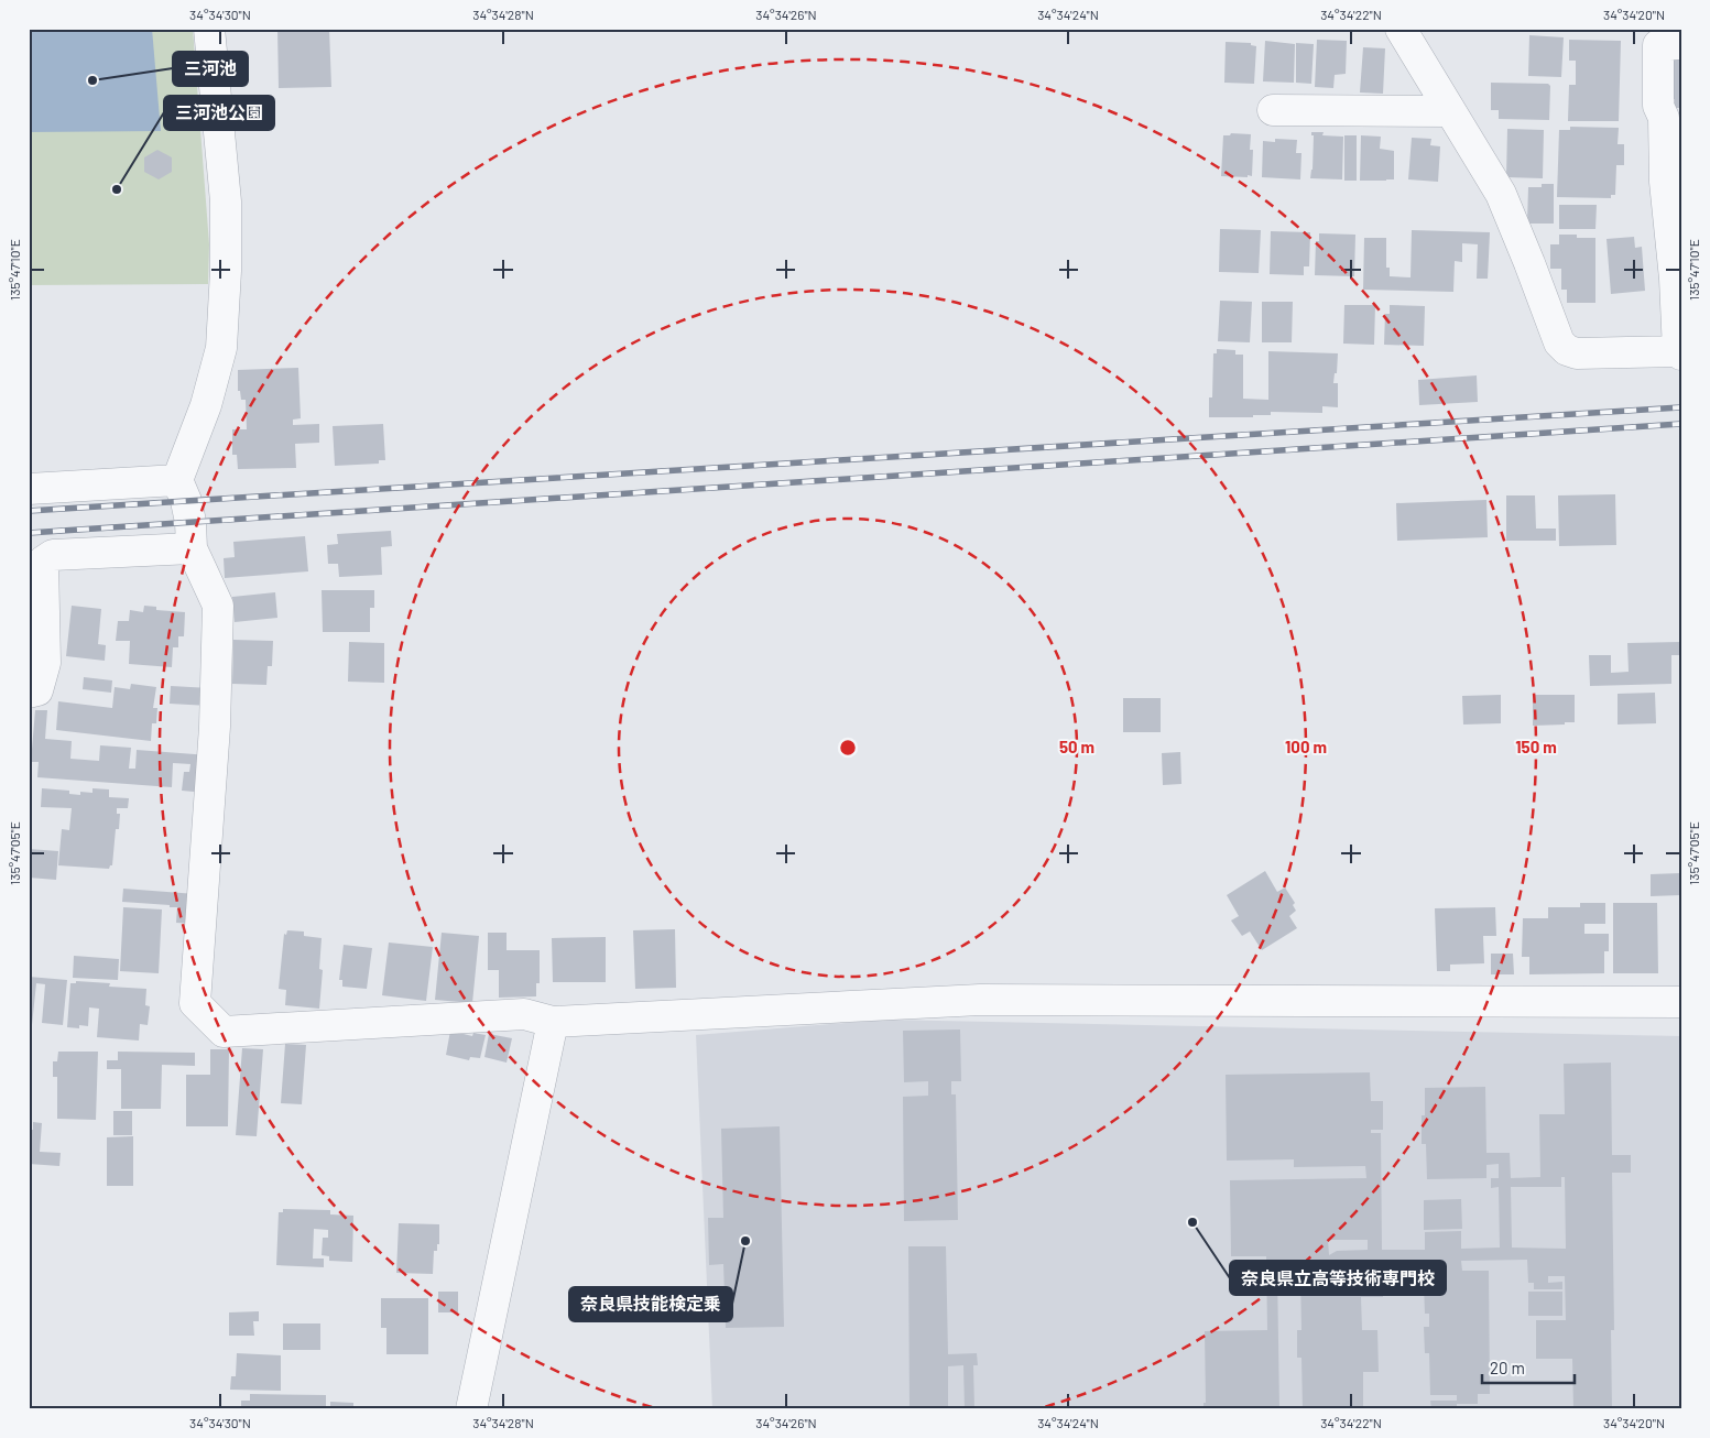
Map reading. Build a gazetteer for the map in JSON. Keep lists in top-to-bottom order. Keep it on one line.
{"places":["三河池","三河池公園","奈良県立高等技術専門校","奈良県技能検定乗"],"scale_bar":"20 m","coordinates":["34°34'30\"N","34°34'28\"N","34°34'26\"N","34°34'24\"N","34°34'22\"N","34°34'20\"N","135°47'10\"E","135°47'05\"E"],"rings":["50 m","100 m","150 m"]}
